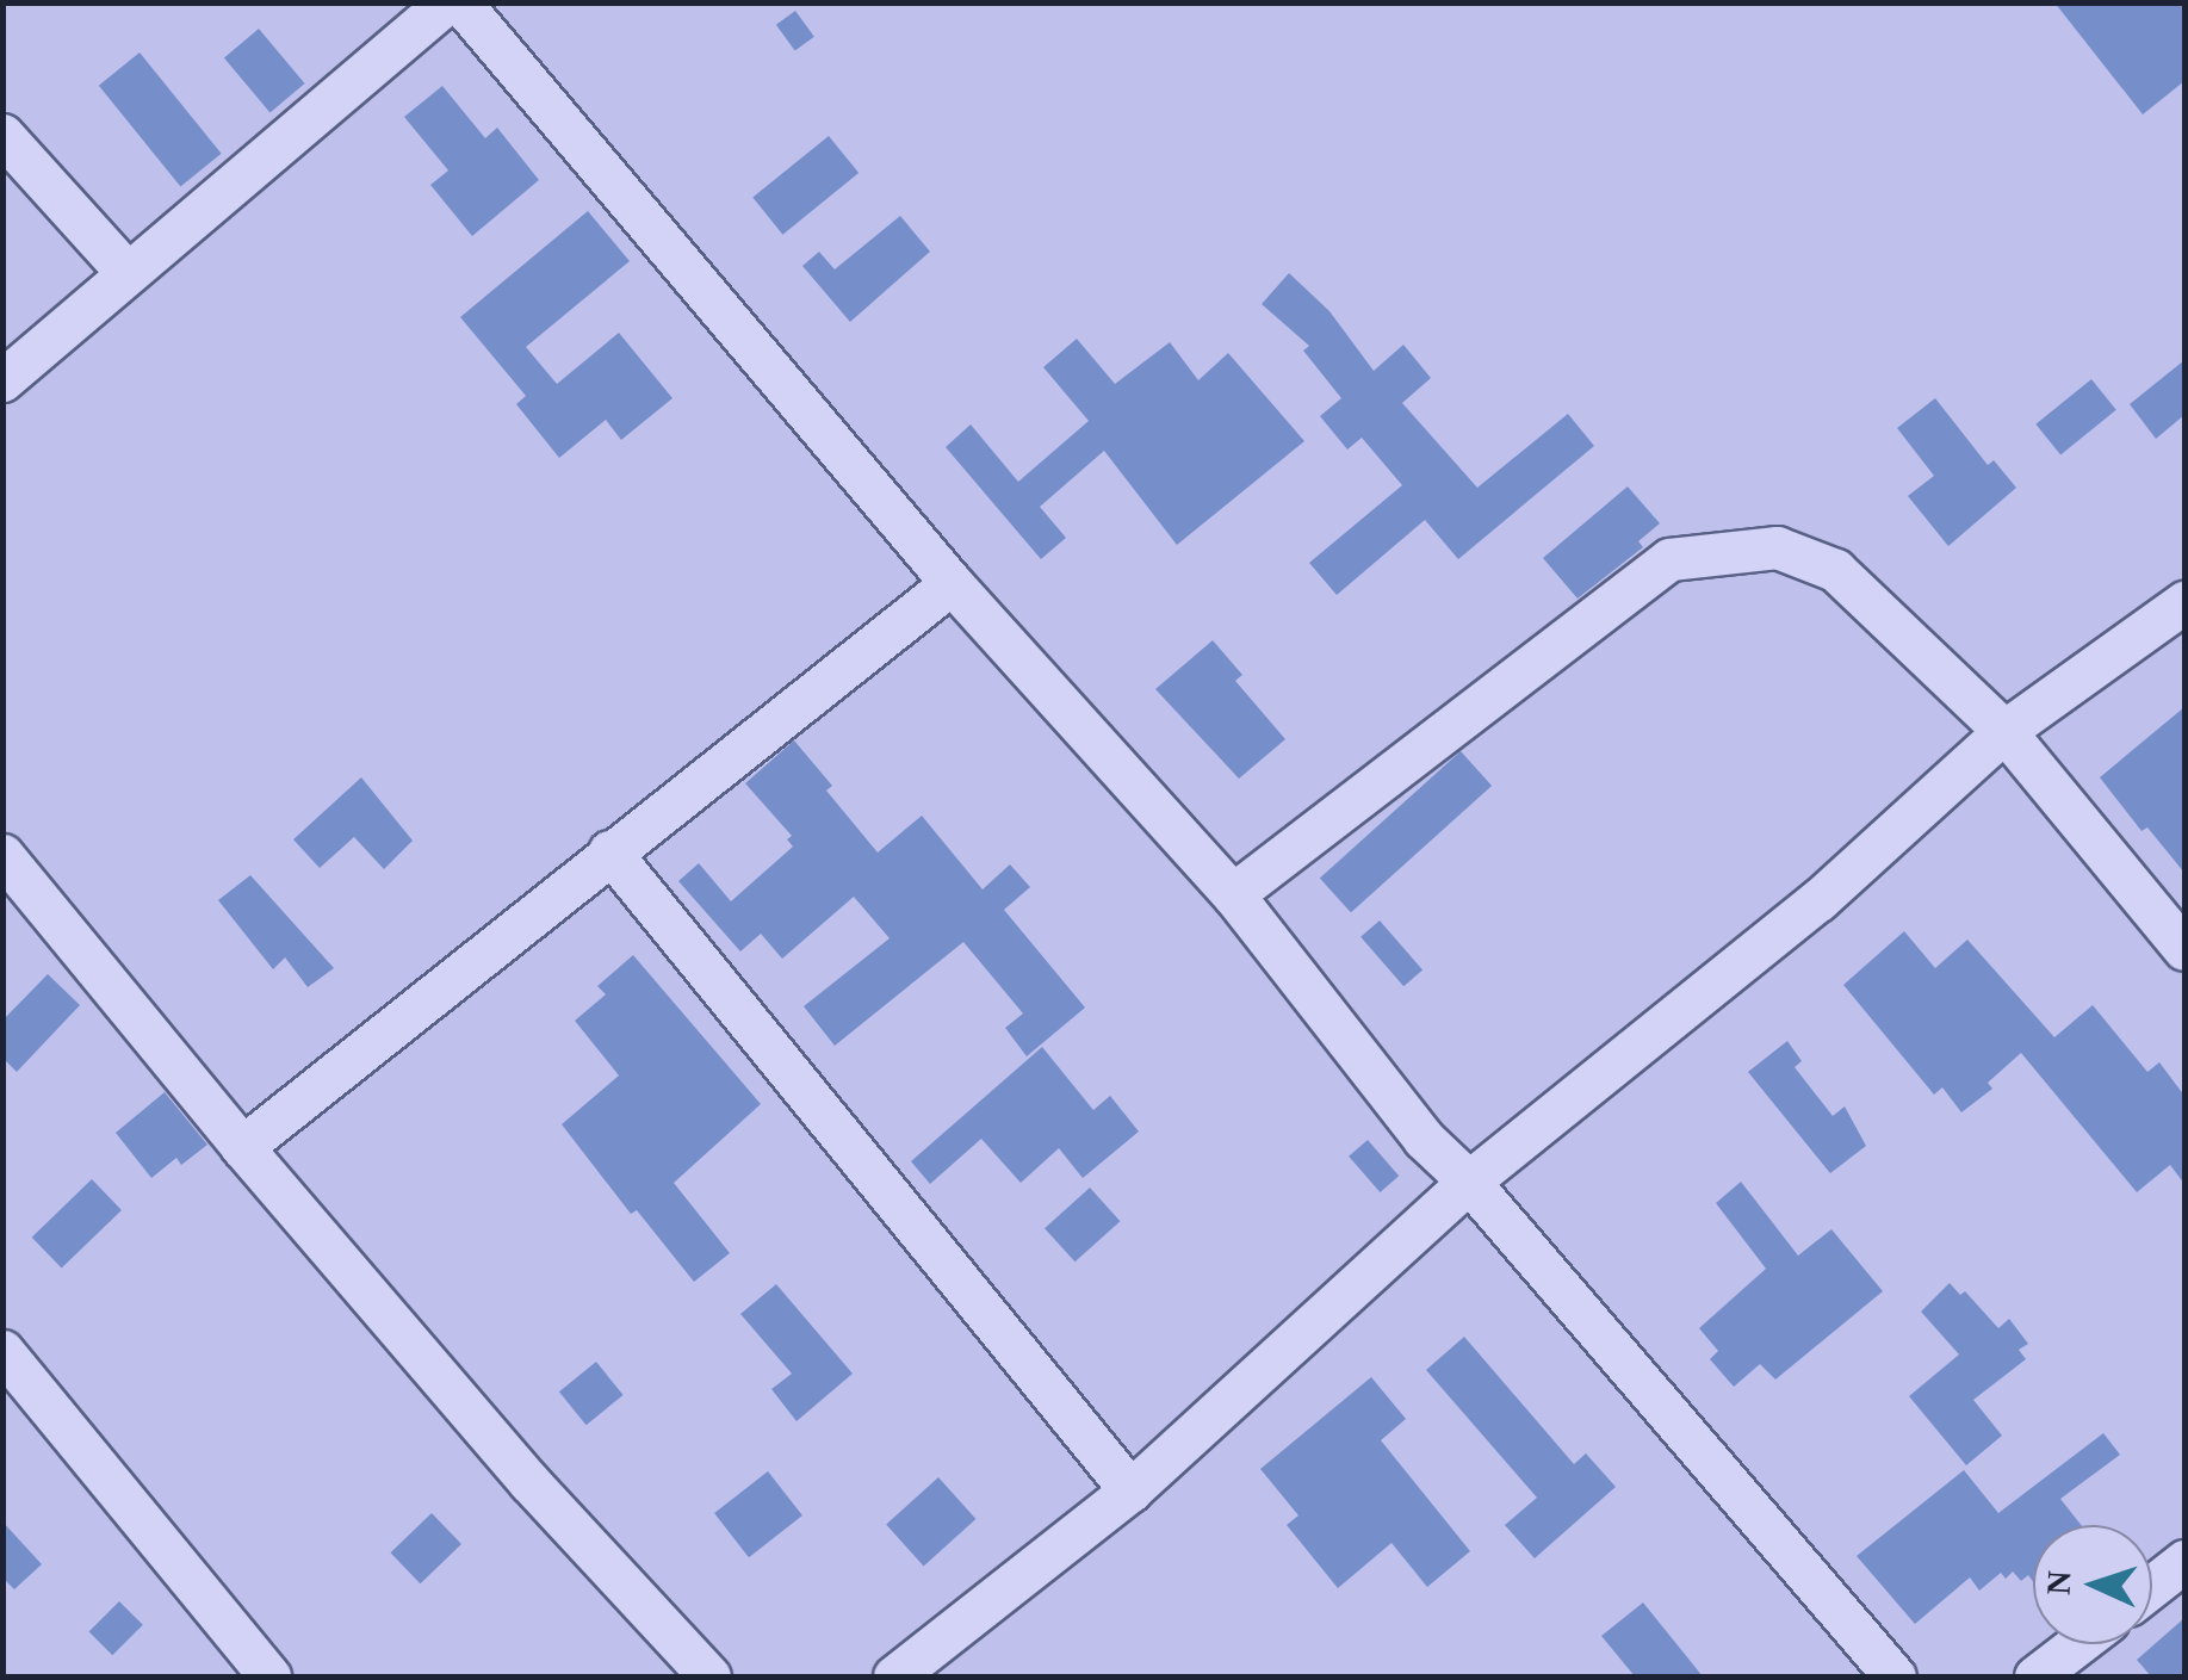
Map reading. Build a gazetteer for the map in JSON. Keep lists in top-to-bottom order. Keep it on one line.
{"north":"left"}
